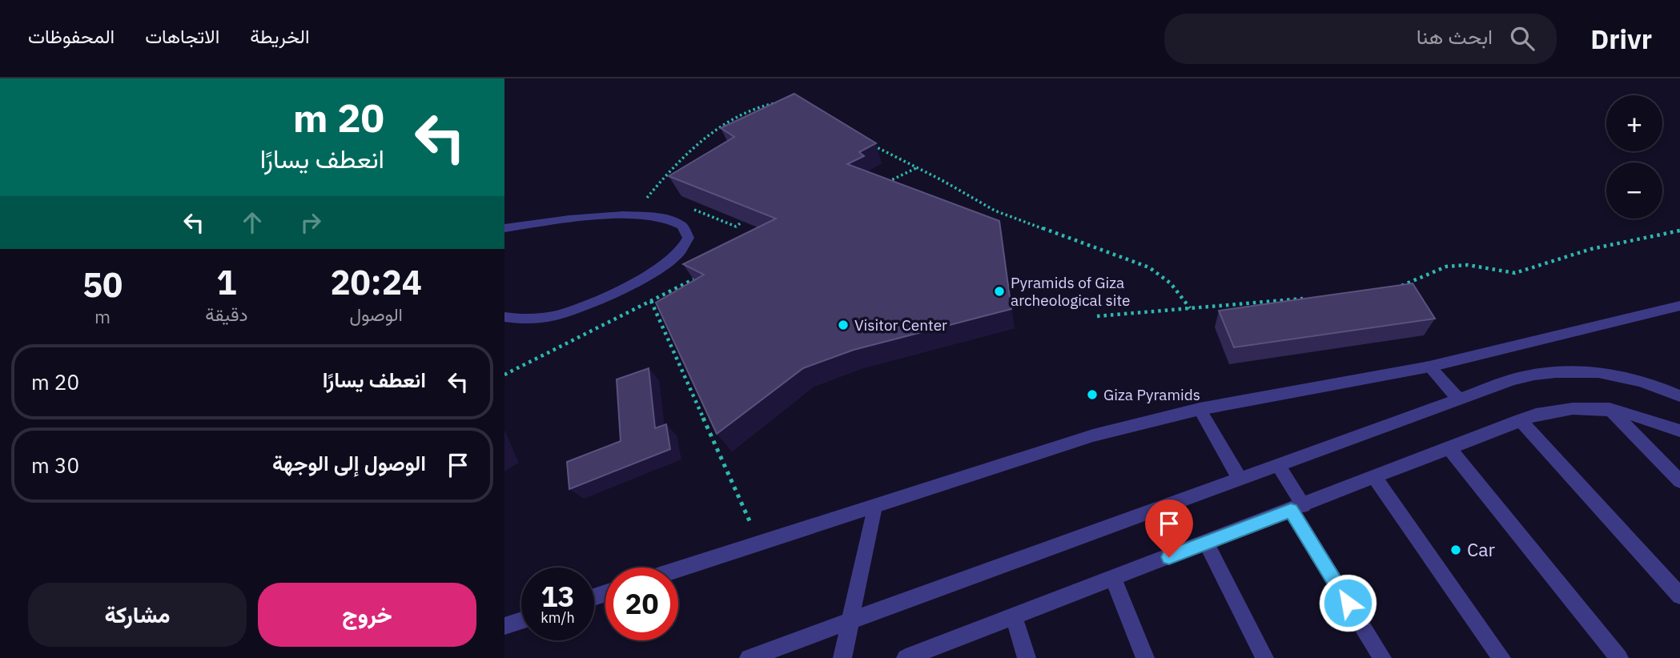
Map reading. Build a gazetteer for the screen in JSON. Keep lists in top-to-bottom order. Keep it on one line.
{"places":["Pyramids of Giza archeological site","Visitor Center","Giza Pyramids","Car"],"page":{"header":"Drivr","search":"ابحث هنا","nav":["الخريطة","الاتجاهات","المحفوظات"],"turn":["20 m","انعطف يسارًا"],"map_buttons":["+","−"],"eta":["20:24","الوصول","1","دقيقة","50","m"],"list":[{"name":"انعطف يسارًا","value":"20 m"},{"name":"الوصول إلى الوجهة","value":"30 m"}],"speed":"13 km/h","limit":"20","buttons":["خروج","مشاركة"]}}
